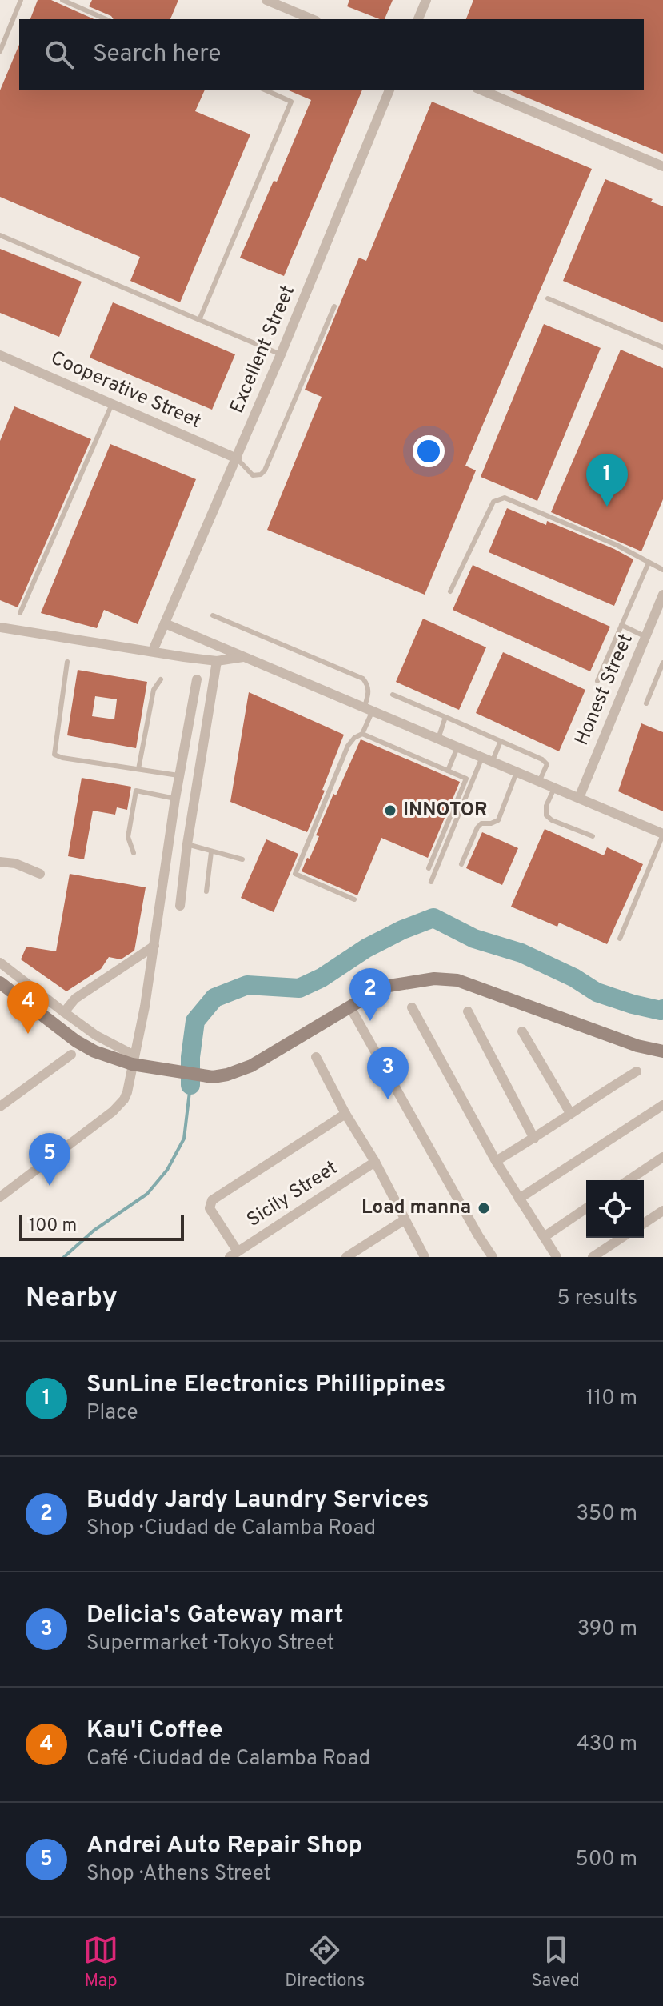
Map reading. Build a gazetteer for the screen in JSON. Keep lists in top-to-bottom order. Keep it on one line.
{"streets":{"street":["Excellent Street","Cooperative Street","Honest Street","Sicily Street"]},"crossings":[["Excellent Street","Cooperative Street"]],"places":["INNOTOR","Load manna"],"scale_bar":"100 m","page":{"search":"Search here","pins":["1","2","4","3","5"],"scale":"100 m","heading":["Nearby","5 results"],"list":[{"mark":"1","name":"SunLine Electronics Phillippines","note":"Place","value":"110 m"},{"mark":"2","name":"Buddy Jardy Laundry Services","note":"Shop · Ciudad de Calamba Road","value":"350 m"},{"mark":"3","name":"Delicia's Gateway mart","note":"Supermarket · Tokyo Street","value":"390 m"},{"mark":"4","name":"Kau'i Coffee","note":"Café · Ciudad de Calamba Road","value":"430 m"},{"mark":"5","name":"Andrei Auto Repair Shop","note":"Shop · Athens Street","value":"500 m"}],"nav":["Map","Directions","Saved"]}}
